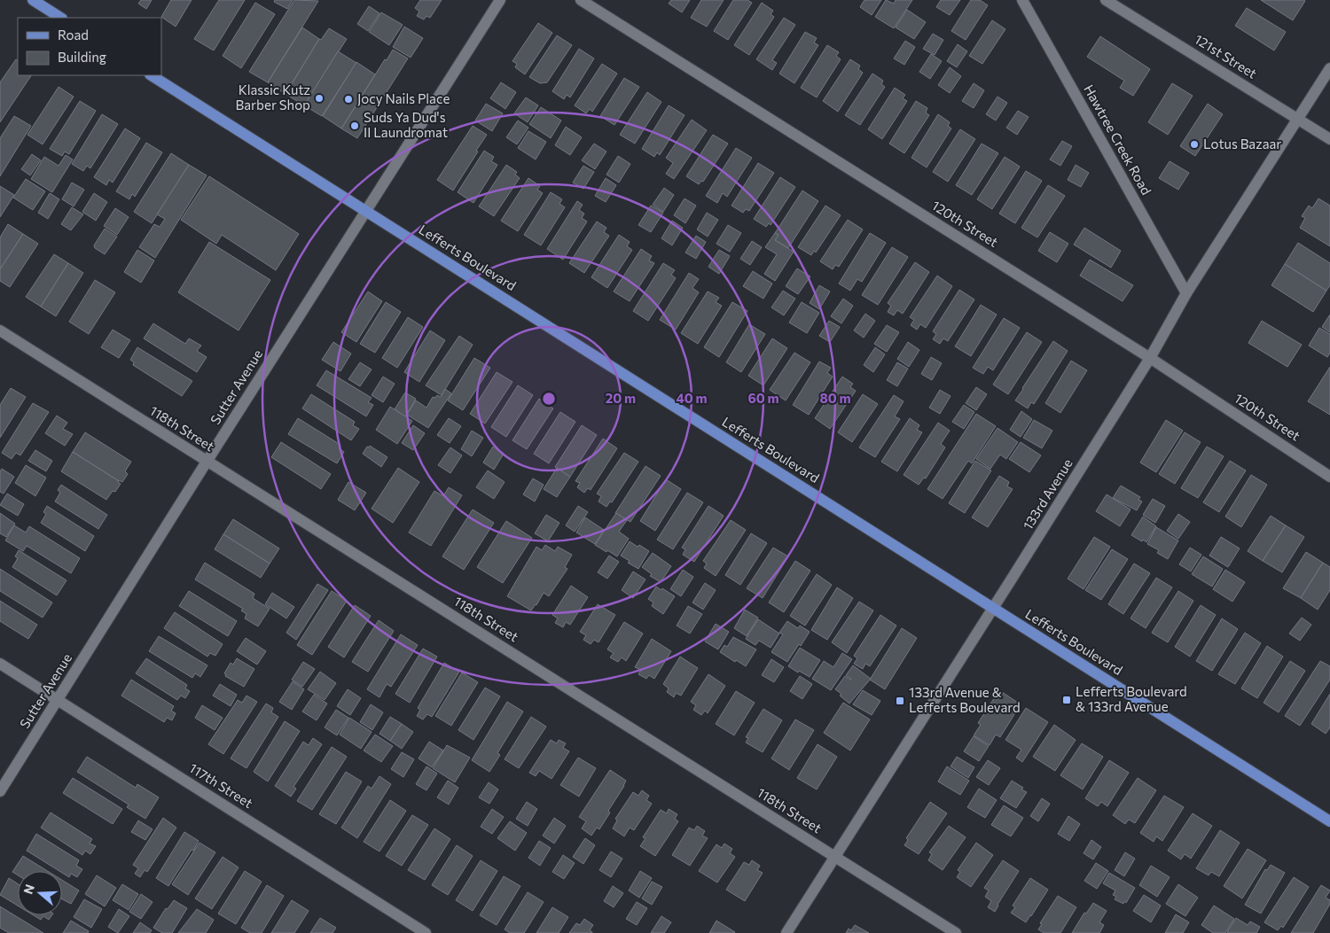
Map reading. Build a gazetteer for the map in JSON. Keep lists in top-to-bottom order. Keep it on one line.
{"streets":{"main road":["Lefferts Boulevard"],"street":["121st Street","Hawtree Creek Road","120th Street","Sutter Avenue","118th Street","133rd Avenue","117th Street"]},"crossings":[["121st Street","133rd Avenue"],["Hawtree Creek Road","133rd Avenue"],["120th Street","133rd Avenue"],["Lefferts Boulevard","Sutter Avenue"],["Lefferts Boulevard","133rd Avenue"],["Sutter Avenue","118th Street"],["Sutter Avenue","117th Street"],["118th Street","133rd Avenue"]],"places":{"other":["Klassic Kutz Barber Shop","Jocy Nails Place","Suds Ya Dud's II Laundromat","Lotus Bazaar"],"transit":["Lefferts Boulevard & 133rd Avenue","133rd Avenue & Lefferts Boulevard"]},"legend":["Road","Building"],"north":"left","rings":["20 m","40 m","60 m","80 m"]}
